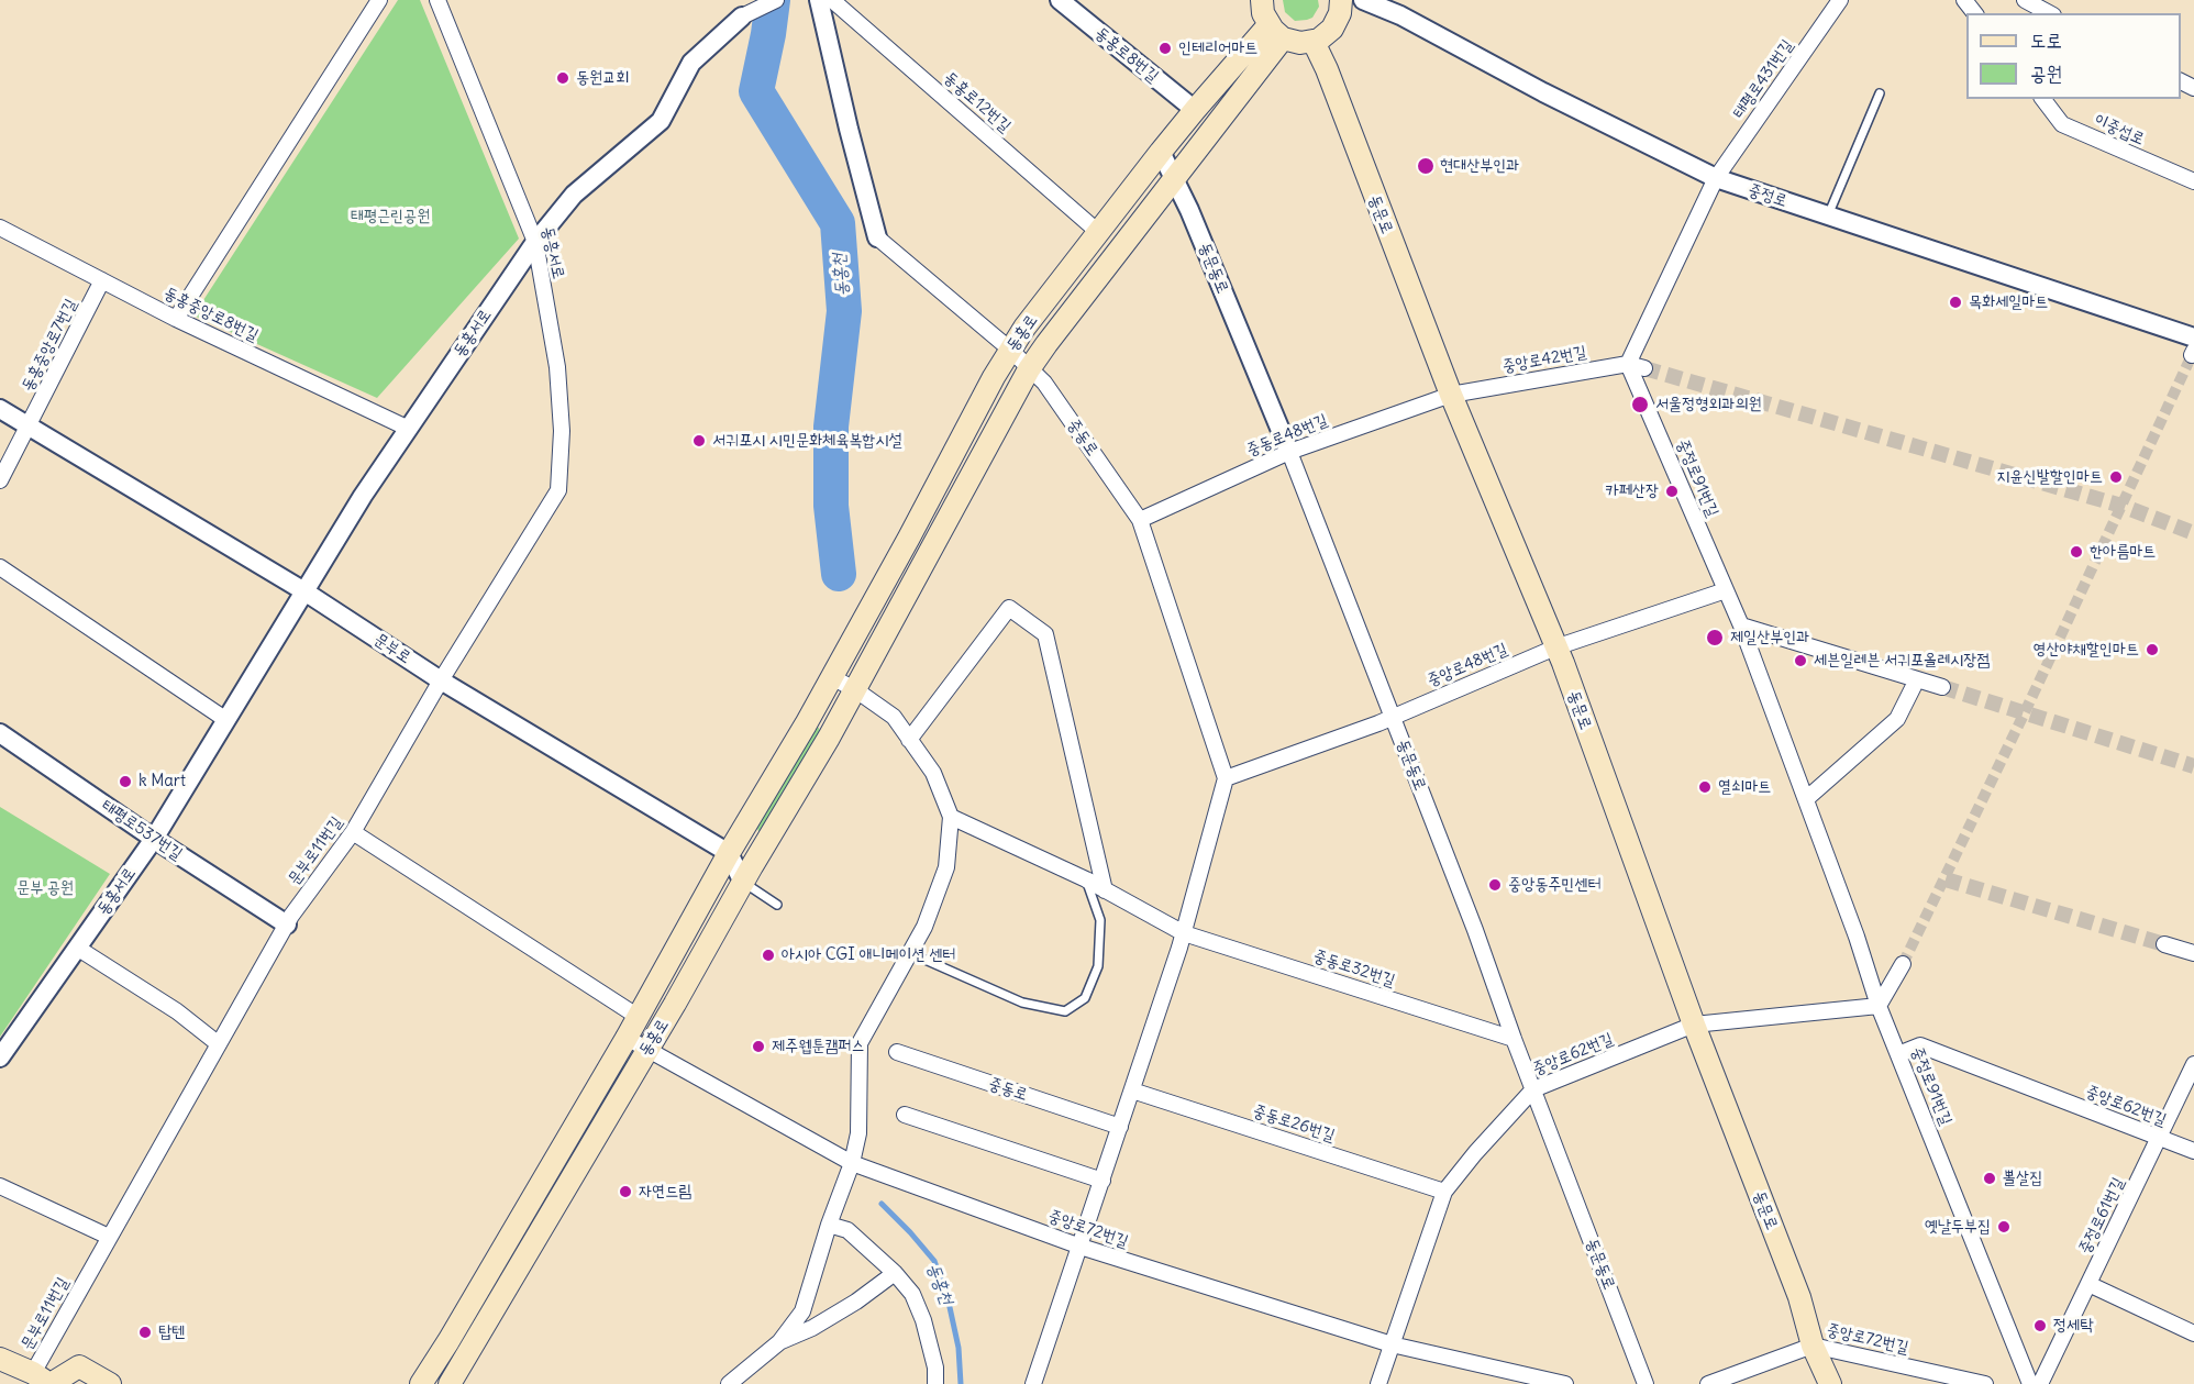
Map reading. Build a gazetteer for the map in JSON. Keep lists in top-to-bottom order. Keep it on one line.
{"streets":{"main road":["동문로","동홍로"],"street":["동홍로8번길","태평로431번길","동홍로12번길","이중섭로","중정로","동흥서로","동문동로","동홍중앙로8번길","동홍서로","동홍중앙로7번길","중앙로42번길","중동로48번길","중동로","중정로91번길","문부로","중앙로48번길","태평로537번길","문부로11번길","중동로32번길","중앙로62번길","중동로26번길","중정로61번길","중앙로72번길"]},"crossings":[["동홍로8번길","동홍로"],["태평로431번길","중정로"],["동홍로12번길","동홍로"],["동문로","중앙로42번길"],["동문로","중동로48번길"],["동문로","중앙로48번길"],["동문로","중앙로62번길"],["동문로","중앙로72번길"],["동흥서로","동홍서로"],["동흥서로","문부로11번길"],["동문동로","동홍로"],["동문동로","중동로48번길"],["동문동로","중앙로48번길"],["동문동로","중동로32번길"],["동문동로","중앙로62번길"],["동홍중앙로8번길","동홍서로"],["동홍중앙로8번길","동홍중앙로7번길"],["동홍서로","문부로"],["동홍서로","태평로537번길"],["동홍로","중동로"],["동홍로","문부로"],["동홍로","문부로11번길"],["동홍로","중앙로72번길"],["동홍중앙로7번길","문부로"],["중앙로42번길","중동로48번길"],["중앙로42번길","중정로91번길"],["중동로48번길","중동로"],["중동로","중앙로48번길"],["중정로91번길","중앙로48번길"],["중정로91번길","중앙로62번길"],["문부로","문부로11번길"],["태평로537번길","문부로11번길"],["중앙로62번길","중동로26번길"],["중앙로62번길","중정로61번길"],["중앙로62번길","중앙로72번길"]],"water":["동홍천"],"parks":["태평근린공원","문부 공원"],"places":["인테리어마트","동원교회","현대산부인과","목화세일마트","서울정형외과의원","서귀포시 시민문화체육복합시설","지윤신발할인마트","카페산장","한아름마트","제일산부인과","영산야채할인마트","세븐일레븐 서귀포올레시장점","k Mart","열쇠마트","중앙동주민센터","아시아 CGI 애니메이션 센터","제주웹툰캠퍼스","뽈살집","자연드림","옛날두부집","정세탁","탑텐"],"legend":["도로","공원"]}
